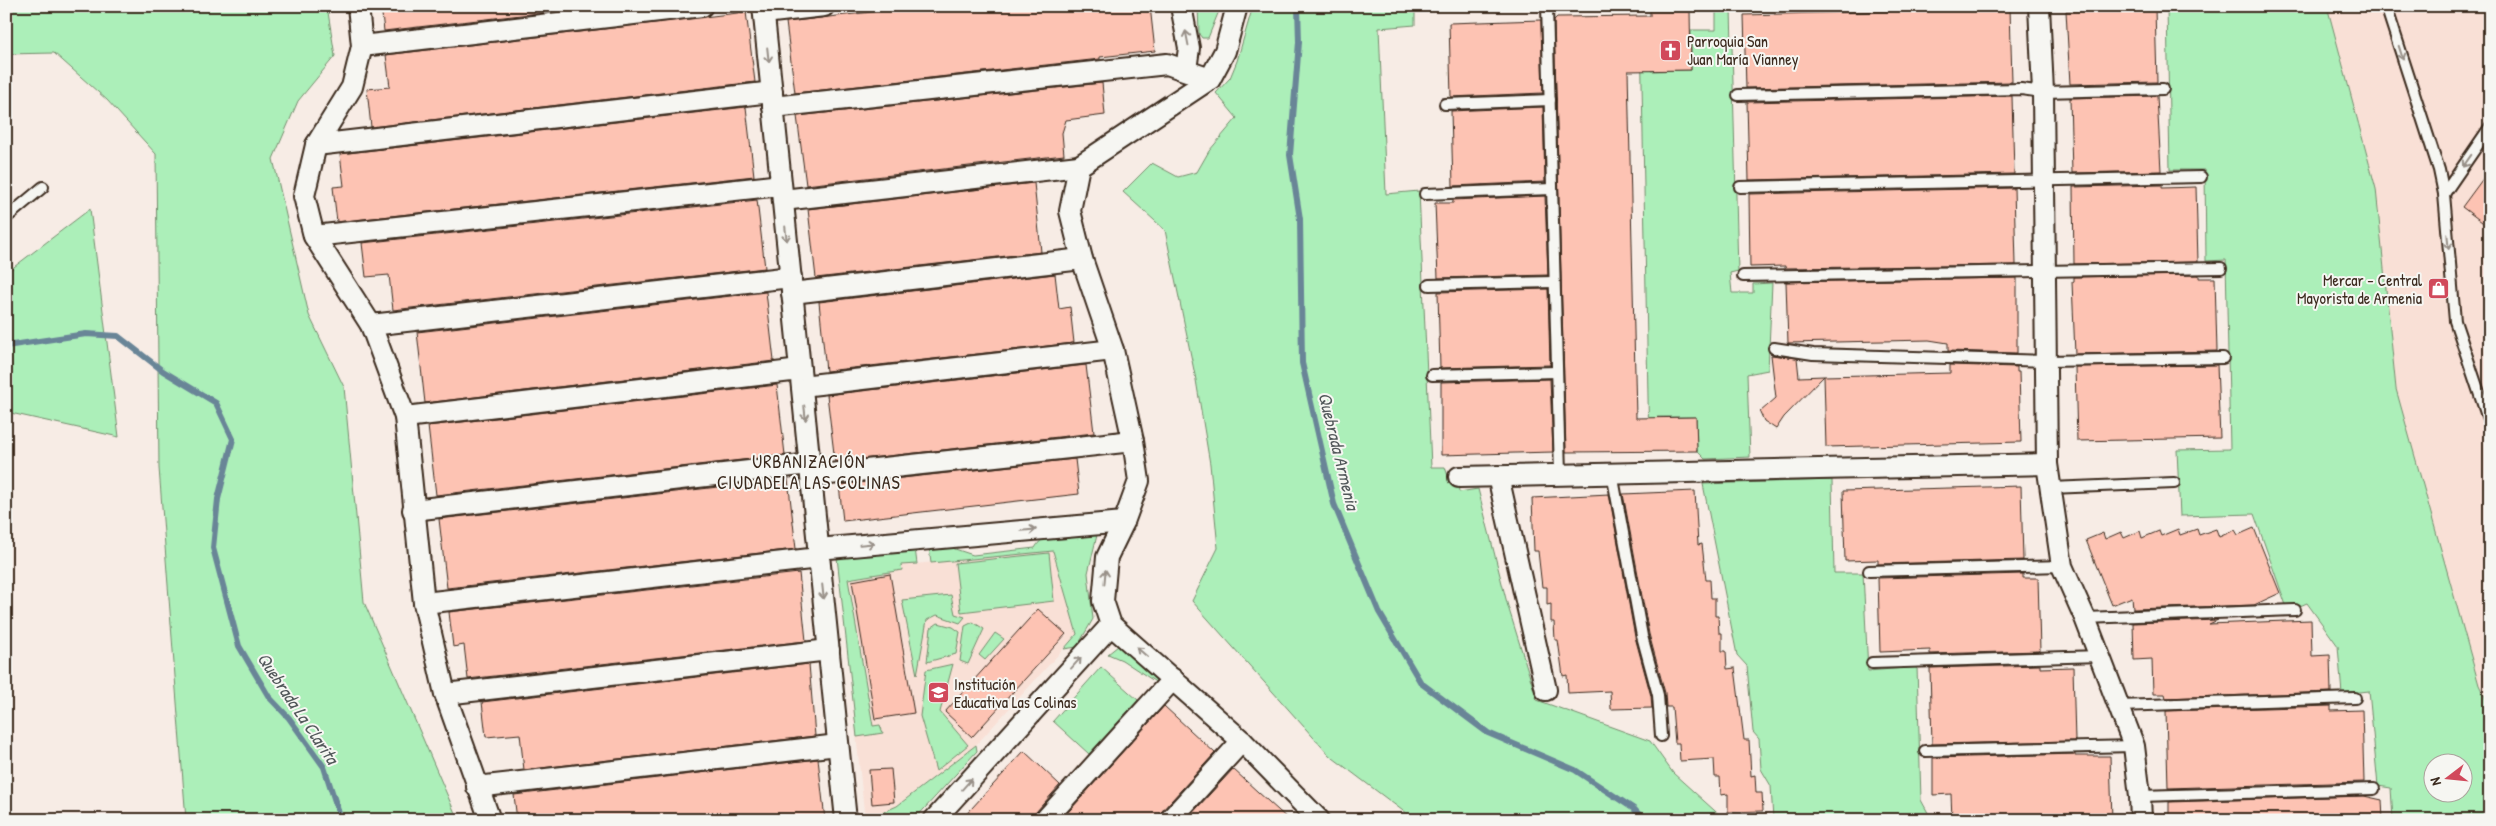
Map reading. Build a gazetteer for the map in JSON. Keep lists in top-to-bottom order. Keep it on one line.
{"districts":["URBANIZACIÓN CIUDADELA LAS COLINAS"],"water":["Quebrada Armenia","Quebrada La Clarita"],"places":{"church":["Parroquia San Juan María Vianney"],"shop":["Mercar - Central Mayorista de Armenia"],"school or university":["Institución Educativa Las Colinas"]},"north":"left"}
